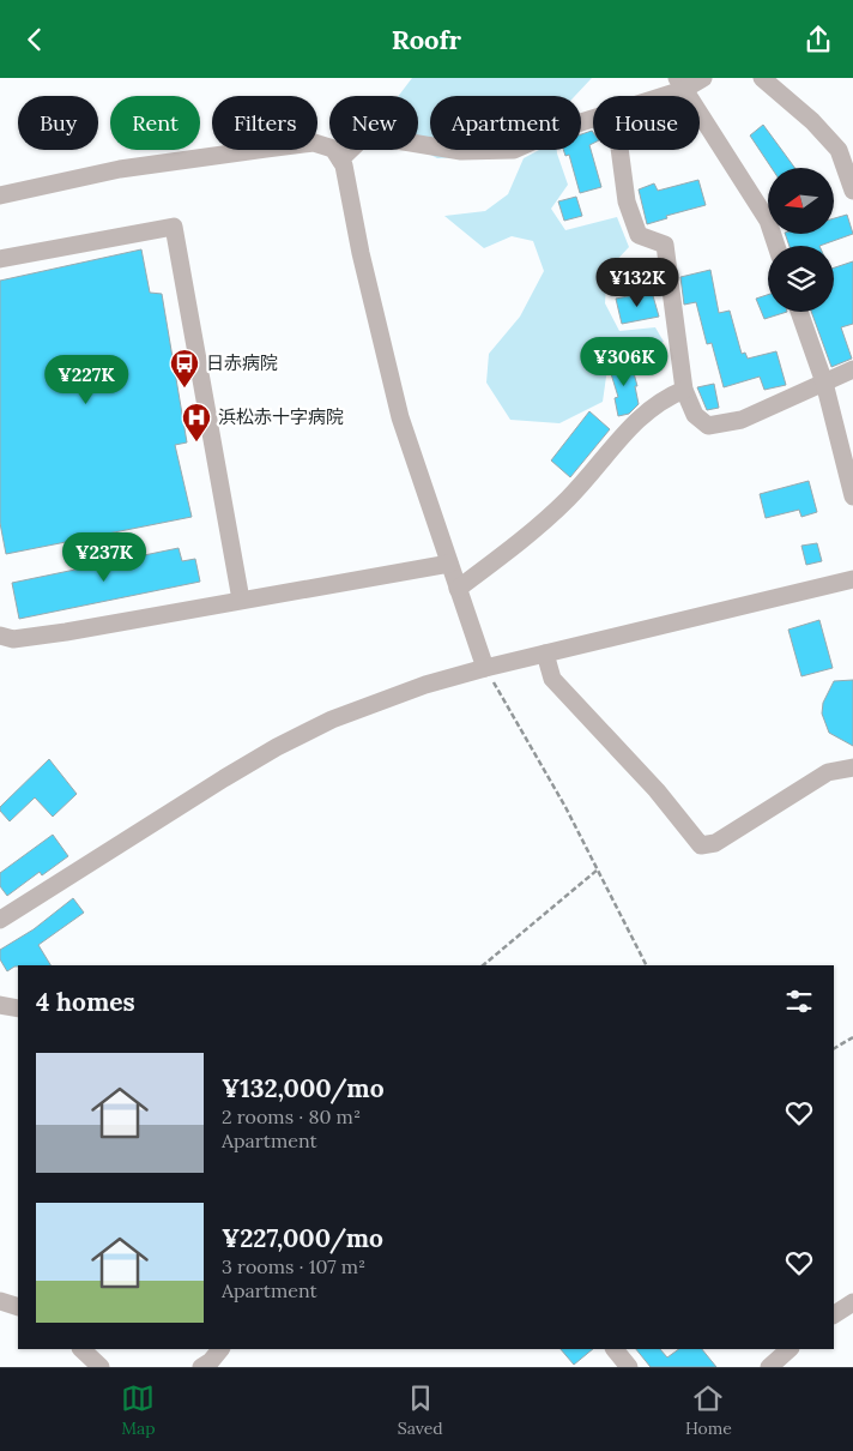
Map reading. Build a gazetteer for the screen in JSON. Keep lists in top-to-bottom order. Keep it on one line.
{"places":{"bus stop":["日赤病院"],"hospital":["浜松赤十字病院"]},"north":"left","page":{"header":"Roofr","chip":["Buy","Rent","Filters","New","Apartment","House"],"price":["¥132K","¥306K","¥227K","¥237K"],"heading":"4 homes","list":[{"name":"¥132,000/mo","note":"2 rooms · 80 m² · Apartment"},{"name":"¥227,000/mo","note":"3 rooms · 107 m² · Apartment"}],"tabs":["Map","Saved","Home"]}}
